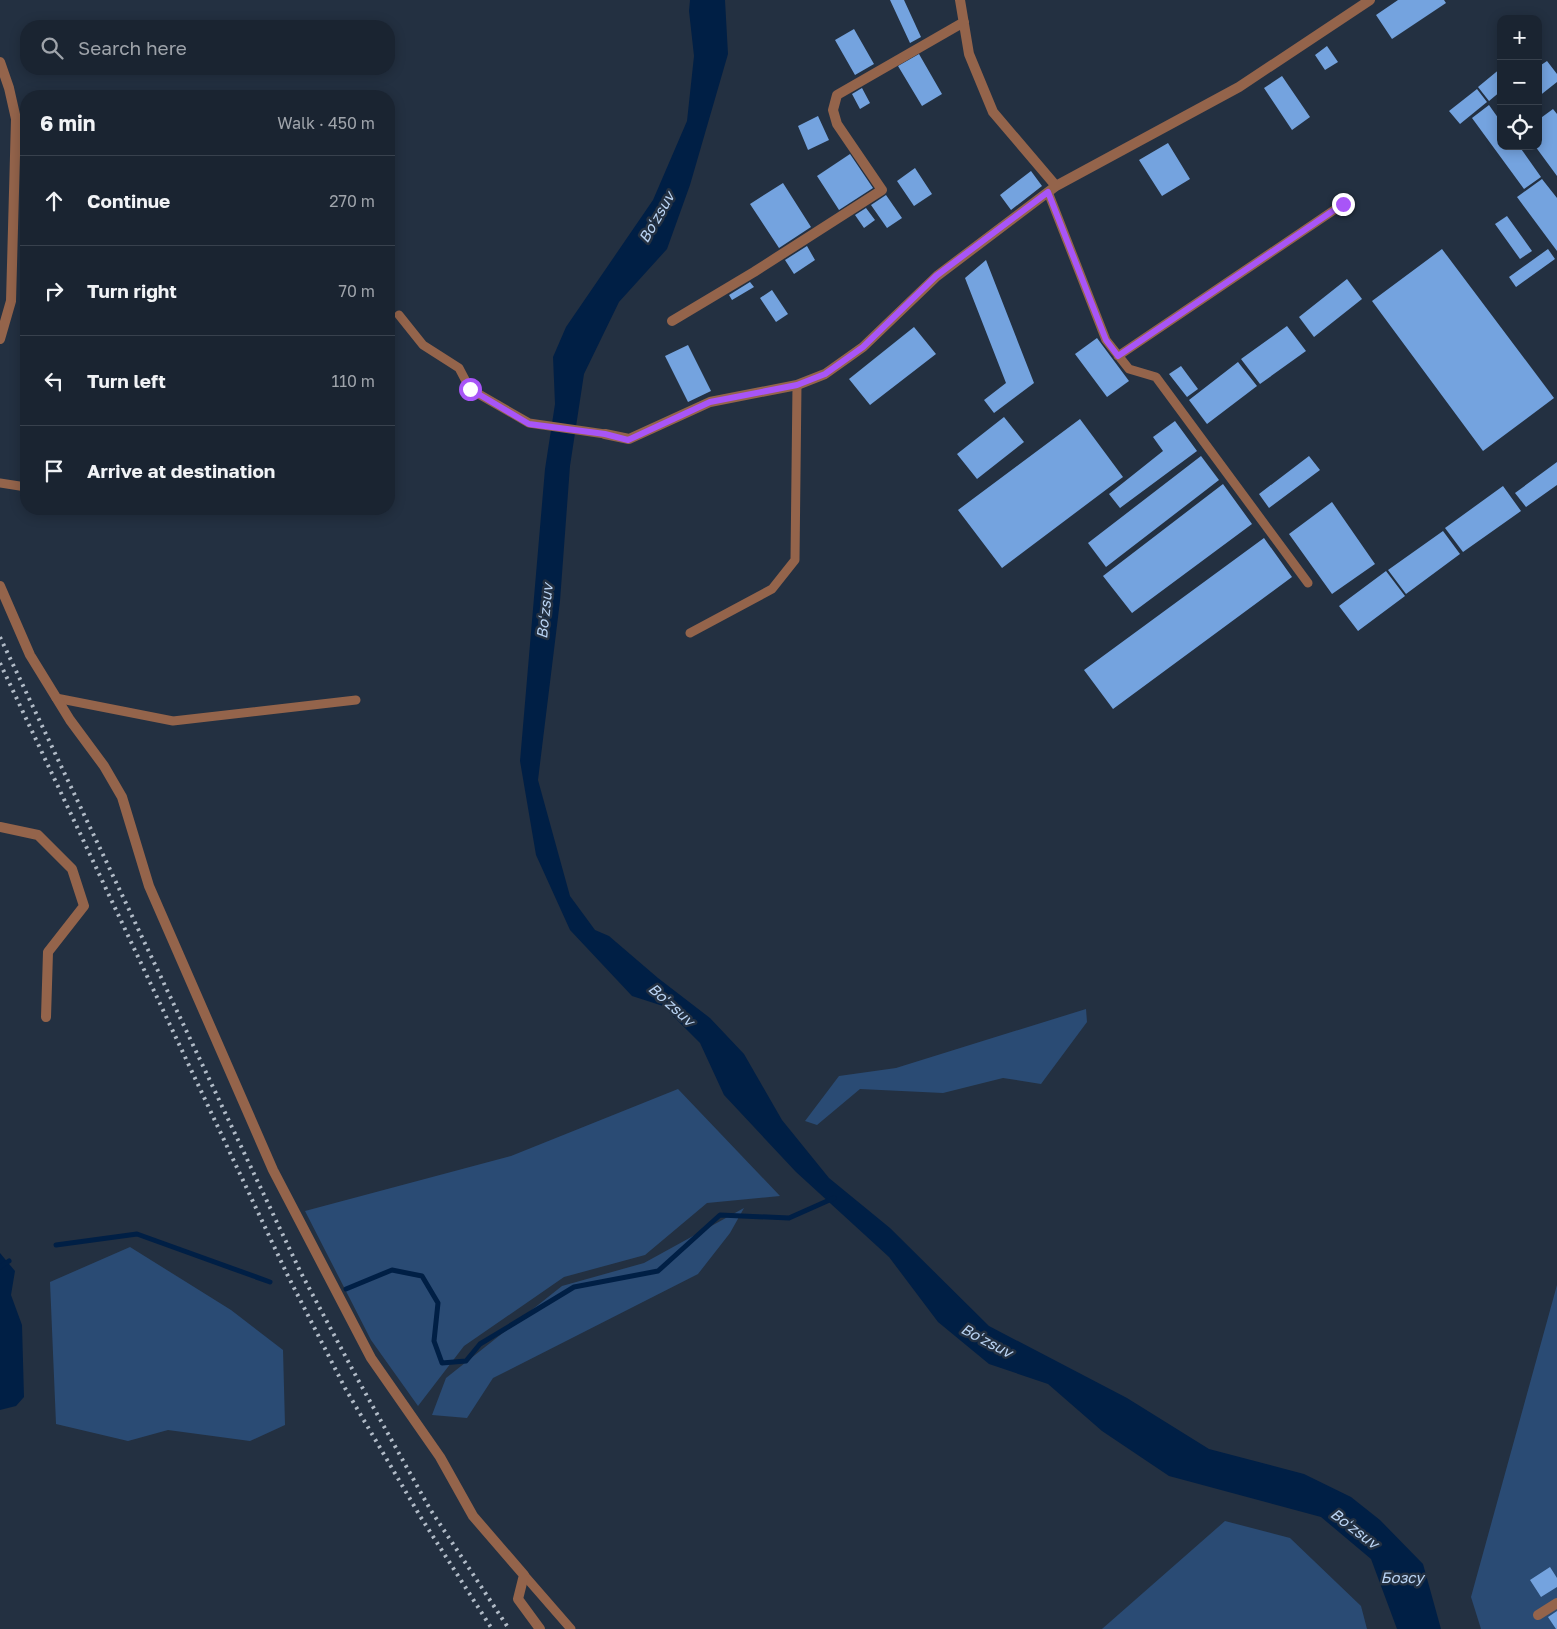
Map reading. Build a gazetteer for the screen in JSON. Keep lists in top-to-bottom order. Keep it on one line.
{"water":["Boʻzsuv","Бозсу"],"page":{"map_buttons":["+","−"],"search":"Search here","heading":["6 min","Walk · 450 m"],"list":[["Continue","270 m"],["Turn right","70 m"],["Turn left","110 m"],"Arrive at destination"]}}
